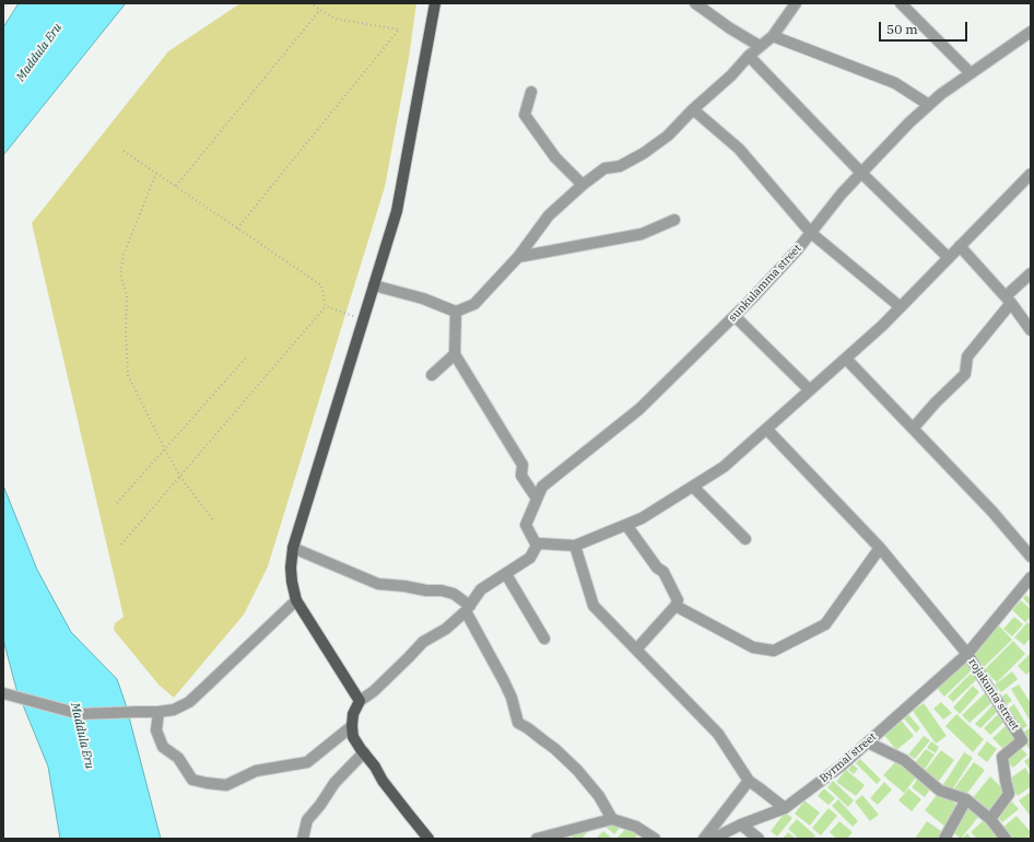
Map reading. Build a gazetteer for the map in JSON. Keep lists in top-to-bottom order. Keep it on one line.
{"streets":{"street":["sunkulamma street","rojakunta street","Byrmal street"]},"crossings":[["rojakunta street","Byrmal street"]],"water":["Maddula Eru"],"scale_bar":"50 m"}
